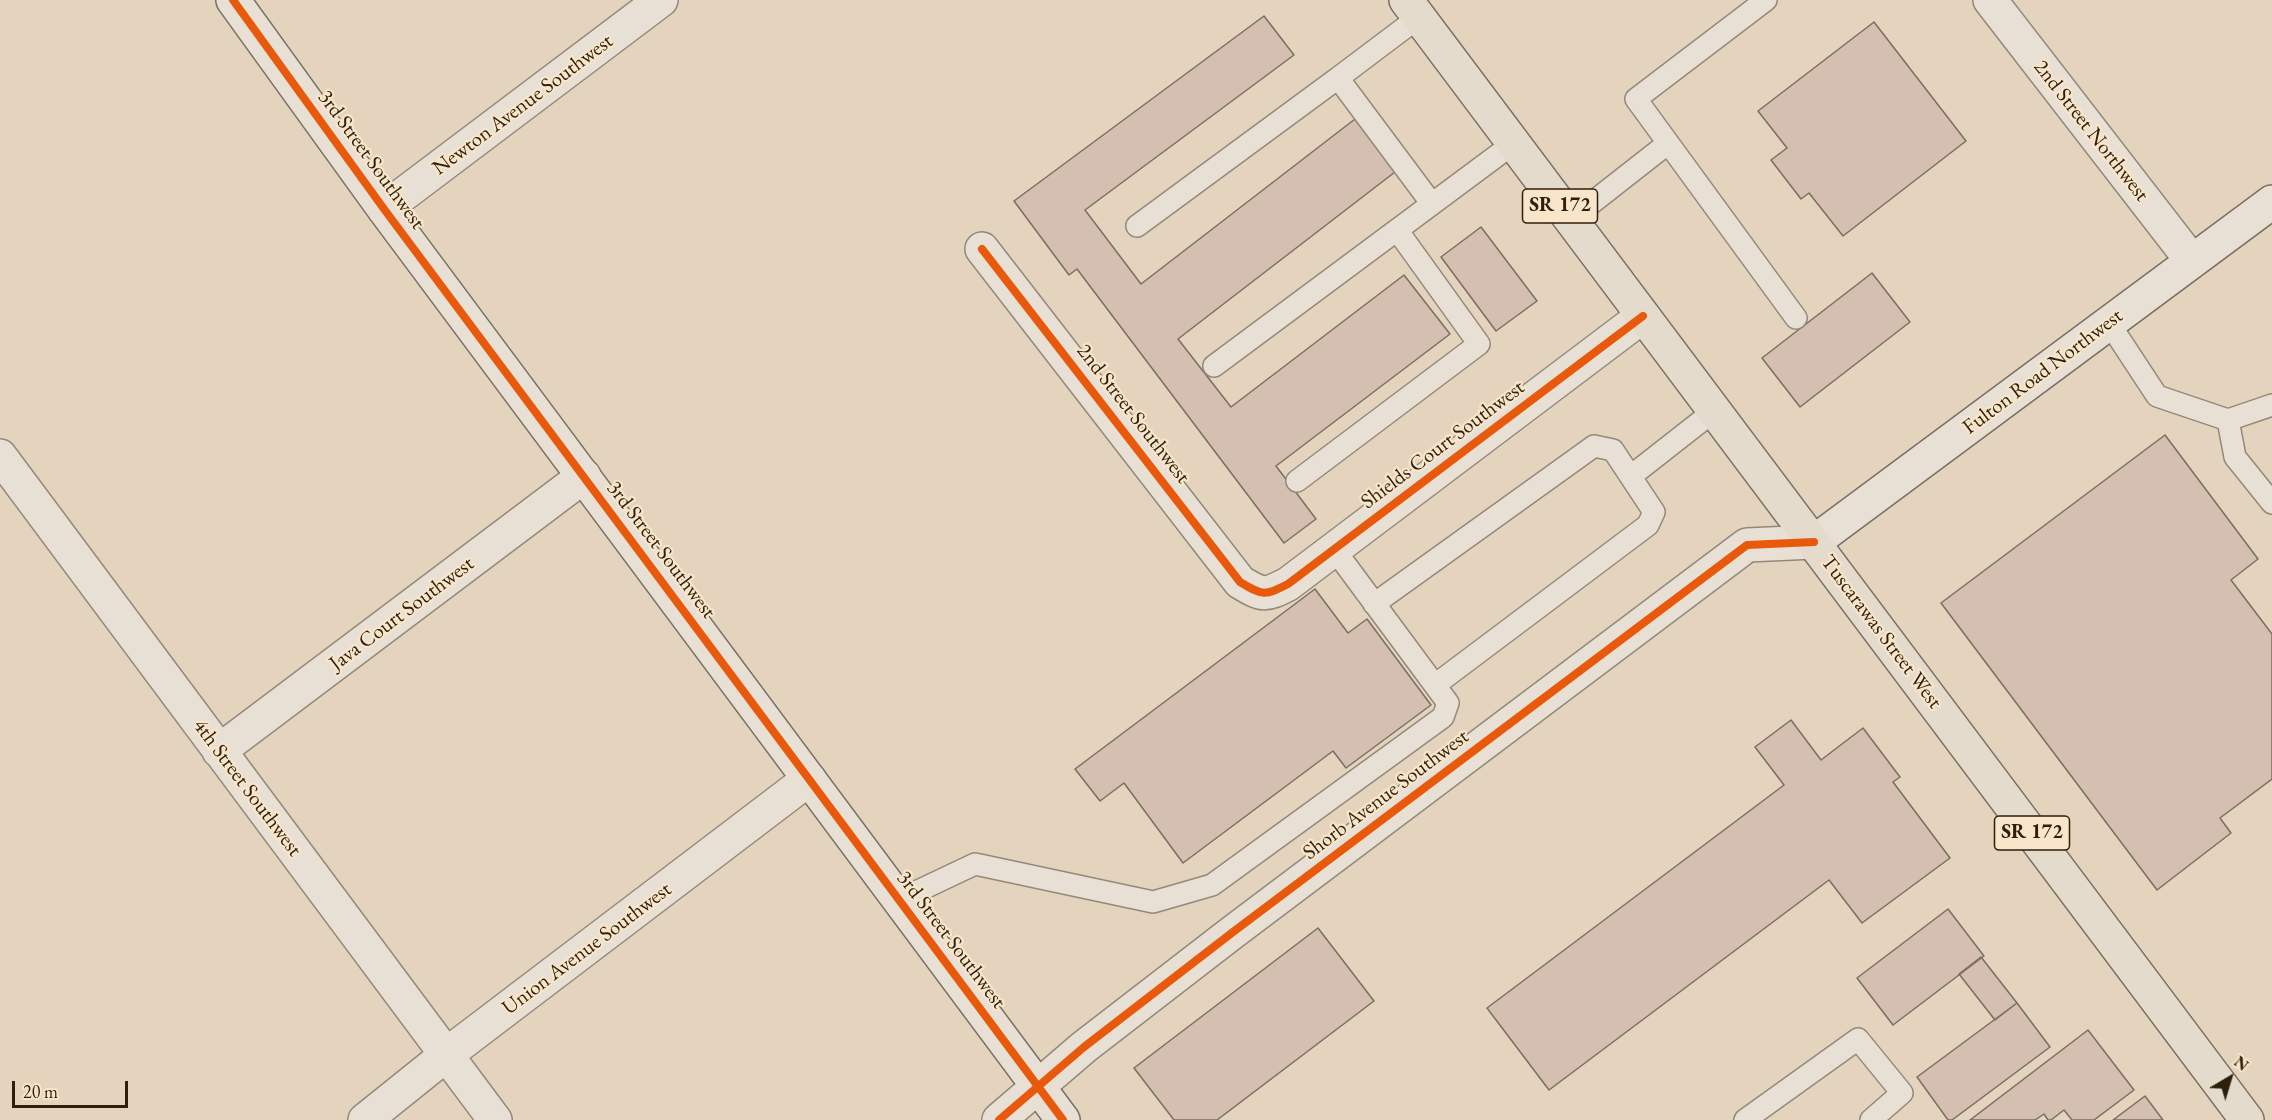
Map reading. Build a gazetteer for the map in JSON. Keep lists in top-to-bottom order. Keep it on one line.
{"streets":{"main road":["SR 172","Tuscarawas Street West"],"street":["Newton Avenue Southwest","2nd Street Northwest","3rd Street Southwest","Fulton Road Northwest","2nd Street Southwest","Shields Court Southwest","Java Court Southwest","4th Street Southwest","Shorb Avenue Southwest","Union Avenue Southwest"]},"crossings":[["Newton Avenue Southwest","3rd Street Southwest"],["2nd Street Northwest","Fulton Road Northwest"],["3rd Street Southwest","Java Court Southwest"],["3rd Street Southwest","Shorb Avenue Southwest"],["3rd Street Southwest","Union Avenue Southwest"],["Fulton Road Northwest","Tuscarawas Street West"],["Fulton Road Northwest","Shorb Avenue Southwest"],["2nd Street Southwest","Shields Court Southwest"],["Shields Court Southwest","Tuscarawas Street West"],["Java Court Southwest","4th Street Southwest"],["Tuscarawas Street West","Shorb Avenue Southwest"],["4th Street Southwest","Union Avenue Southwest"]],"scale_bar":"20 m","north":"top right"}
